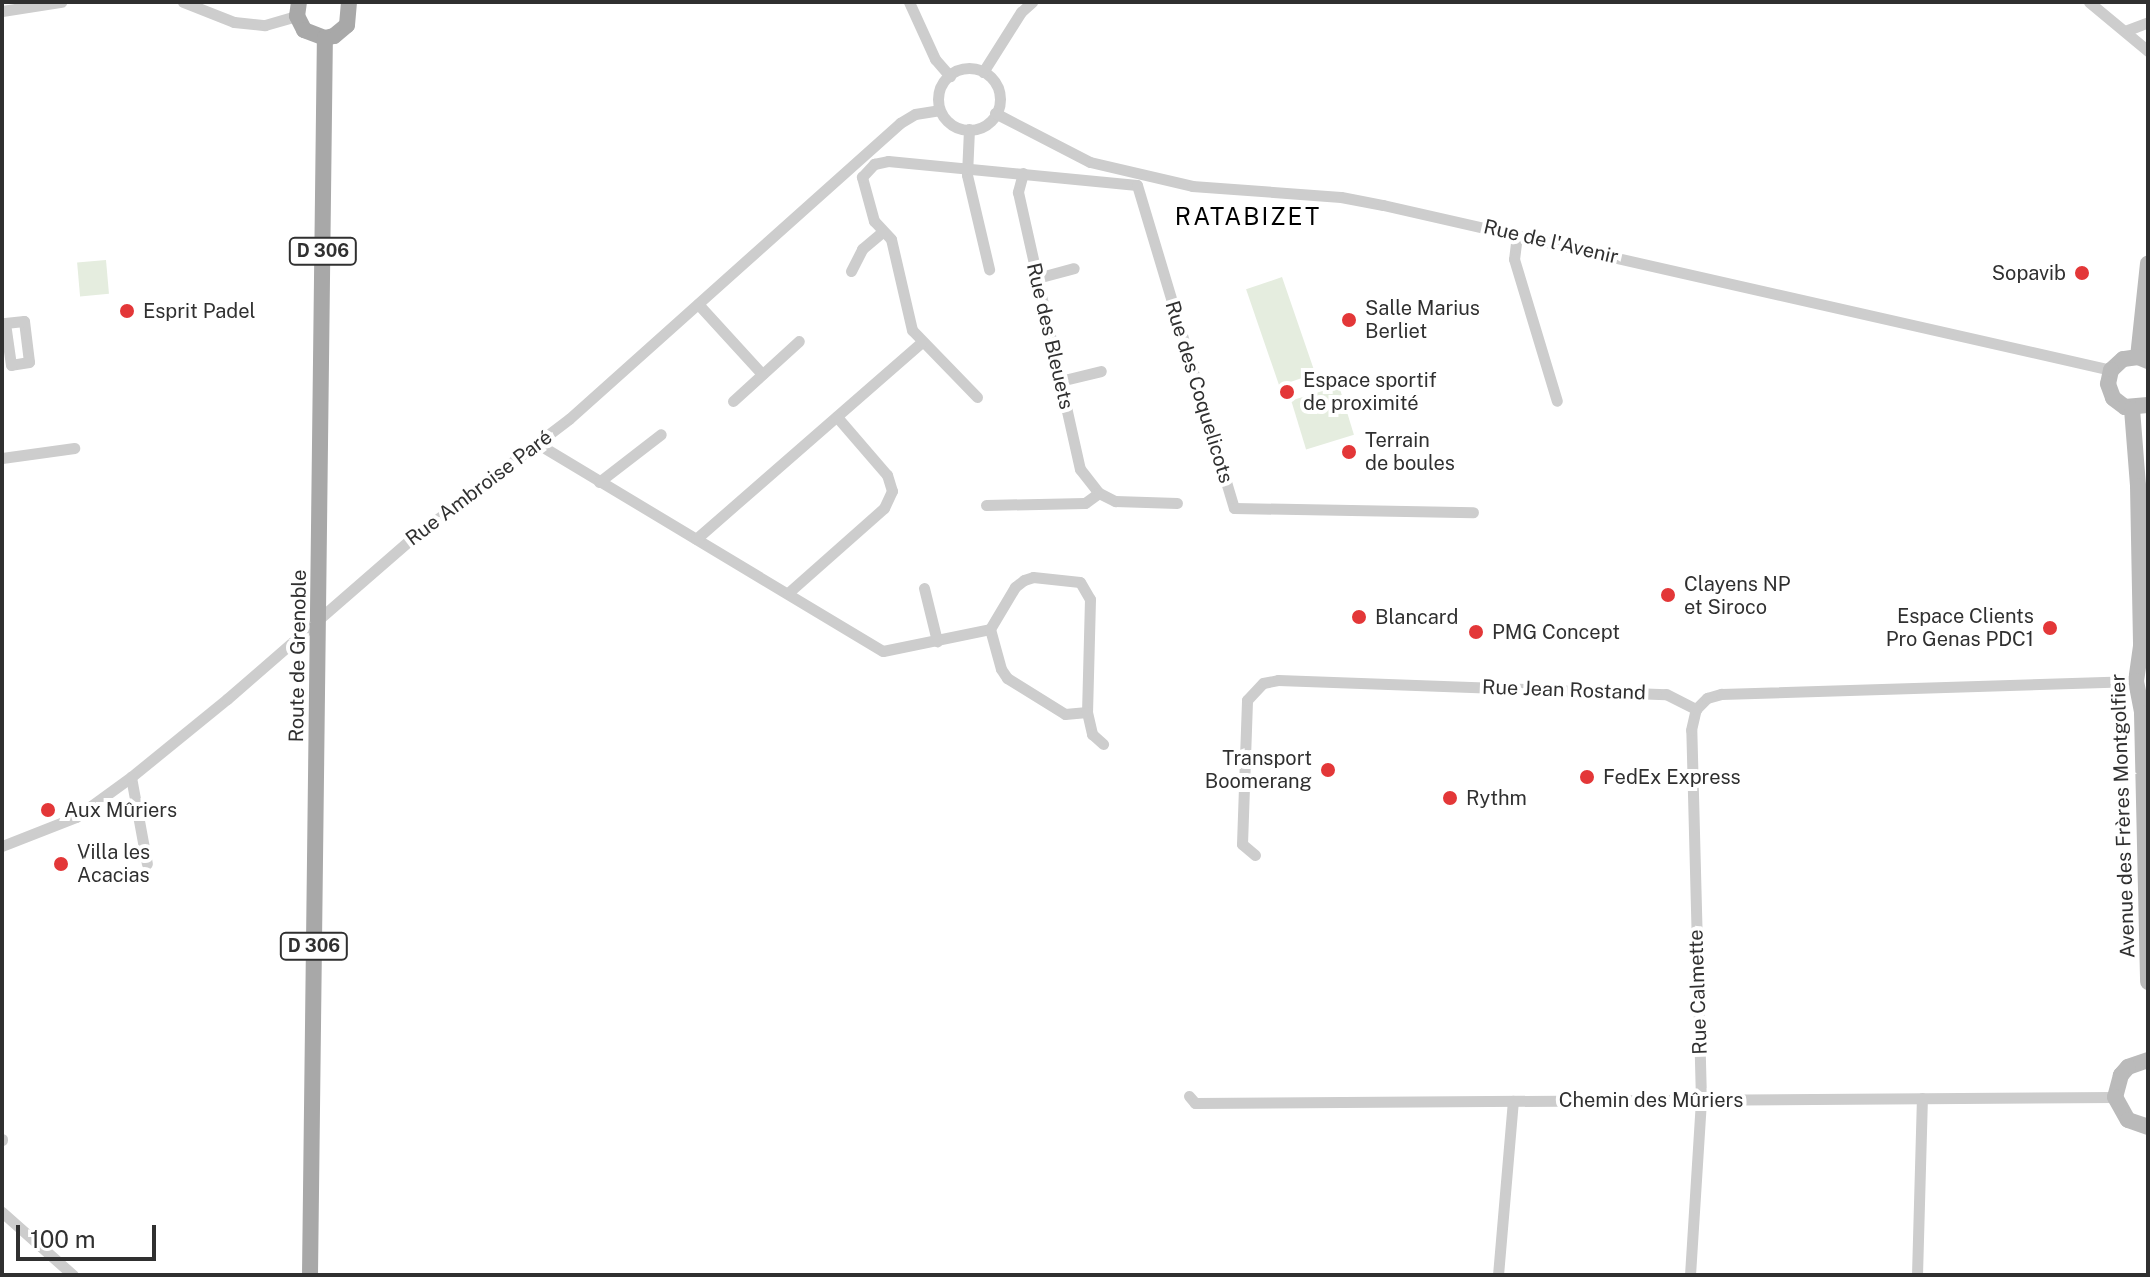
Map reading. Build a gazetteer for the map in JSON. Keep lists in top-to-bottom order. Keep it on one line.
{"streets":{"main road":["D 306","Route de Grenoble"],"street":["Rue de l'Avenir","Rue des Bleuets","Rue des Coquelicots","Rue Ambroise Paré","Rue Jean Rostand","Avenue des Frères Montgolfier","Rue Calmette","Chemin des Mûriers"]},"crossings":[["Rue de l'Avenir","Rue Ambroise Paré"],["Rue des Bleuets","Rue des Coquelicots"],["Rue Ambroise Paré","Route de Grenoble"],["Rue Jean Rostand","Rue Calmette"],["Rue Calmette","Chemin des Mûriers"]],"districts":["RATABIZET"],"places":["Sopavib","Esprit Padel","Salle Marius Berliet","Espace sportif de proximité","Terrain de boules","Clayens NP et Siroco","Blancard","Espace Clients Pro Genas PDC1","PMG Concept","Transport Boomerang","FedEx Express","Rythm","Aux Mûriers","Villa les Acacias"],"scale_bar":"100 m"}
